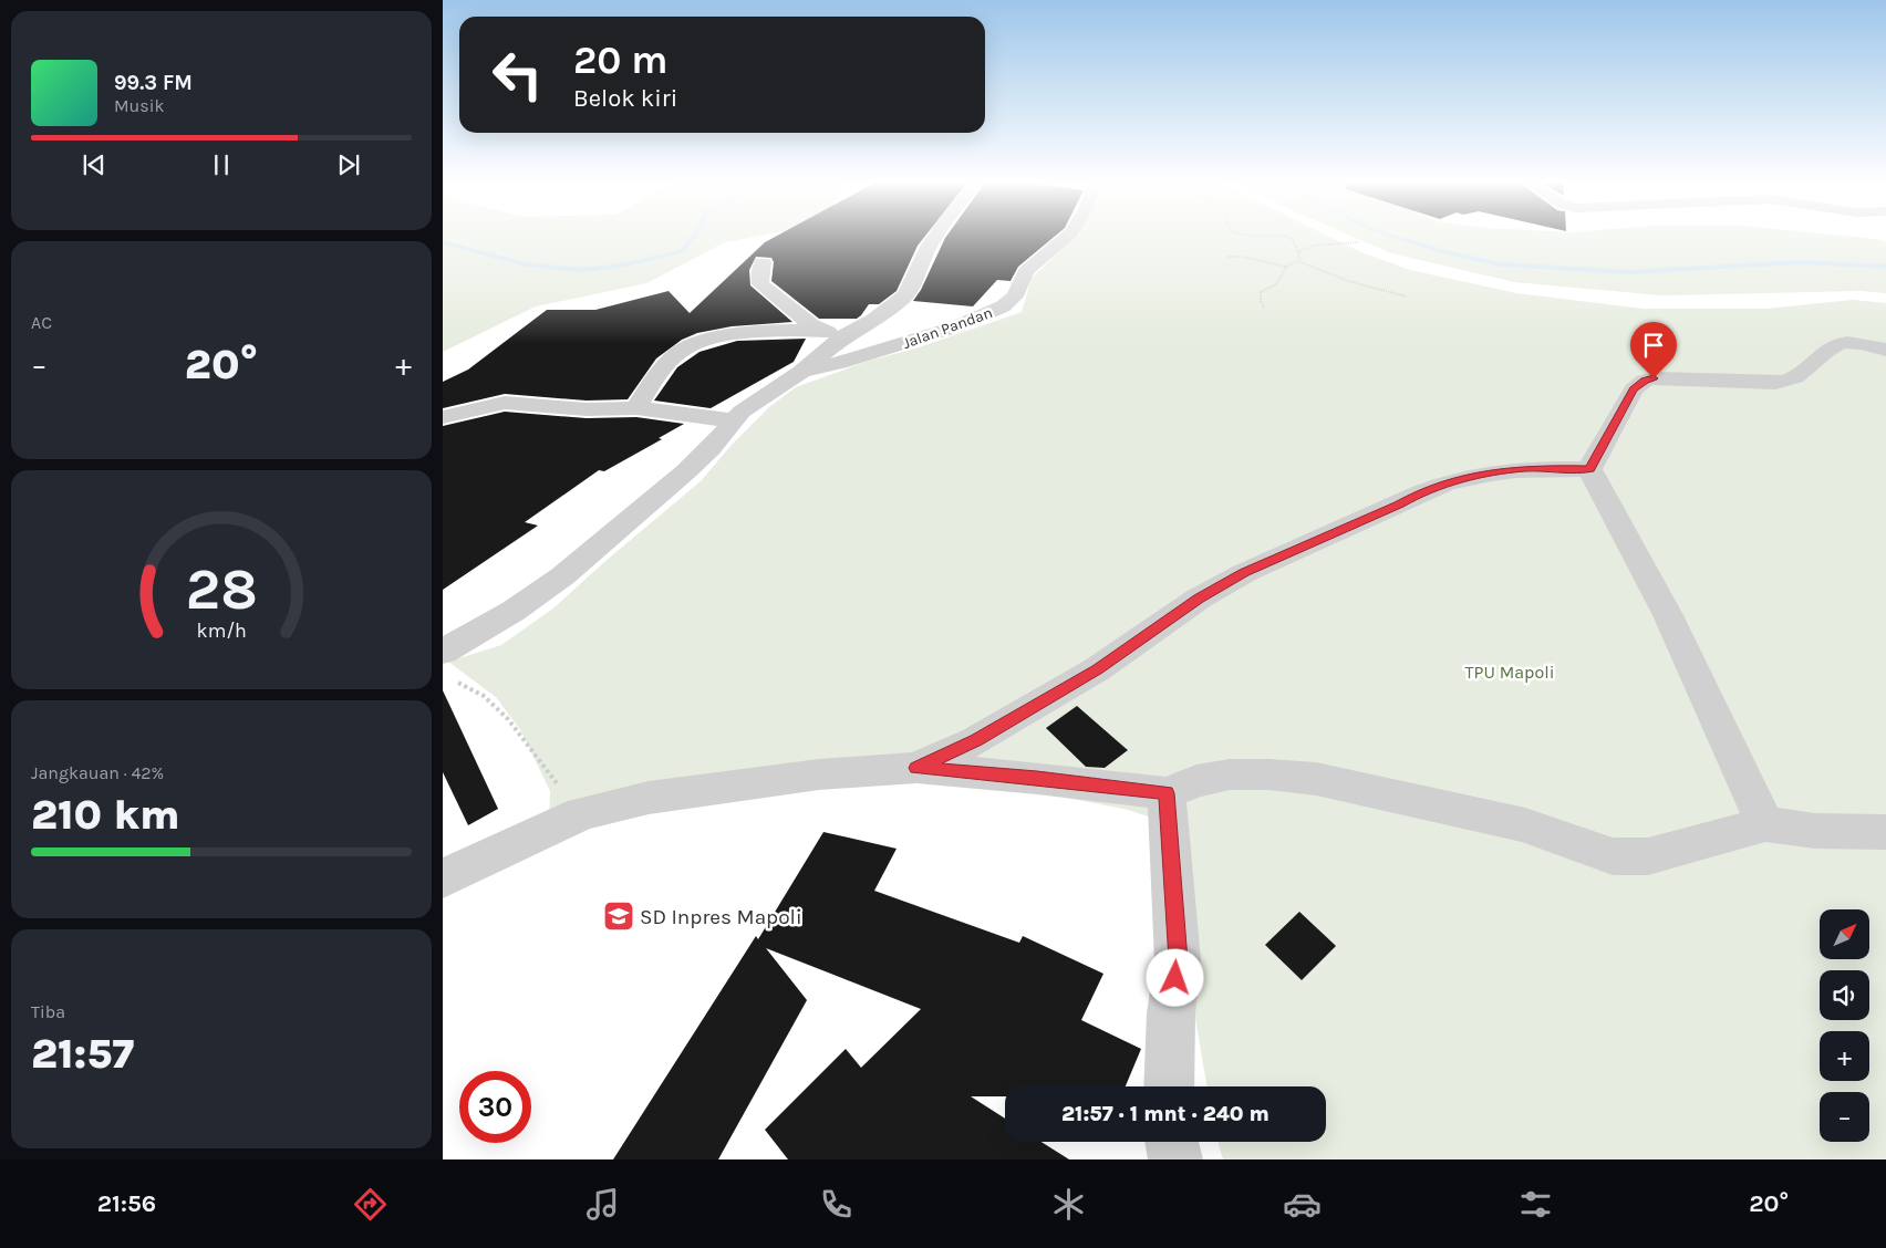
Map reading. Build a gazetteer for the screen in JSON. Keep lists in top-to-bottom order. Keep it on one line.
{"streets":{"street":["Jalan Pandan"]},"parks":["TPU Mapoli"],"places":{"school or university":["SD Inpres Mapoli"]},"north":"top right","page":{"turn":["20 m","Belok kiri"],"song":["99.3 FM","Musik"],"tile":["AC",["Jangkauan · 42%","210 km"],["Tiba","21:57"]],"heat":["−","20°","+"],"map_buttons":["+","−"],"limit":"30","trip":"21:57 · 1 mnt · 240 m","tabs":["21:56","20°"],"gauge":["28","km/h"]}}
